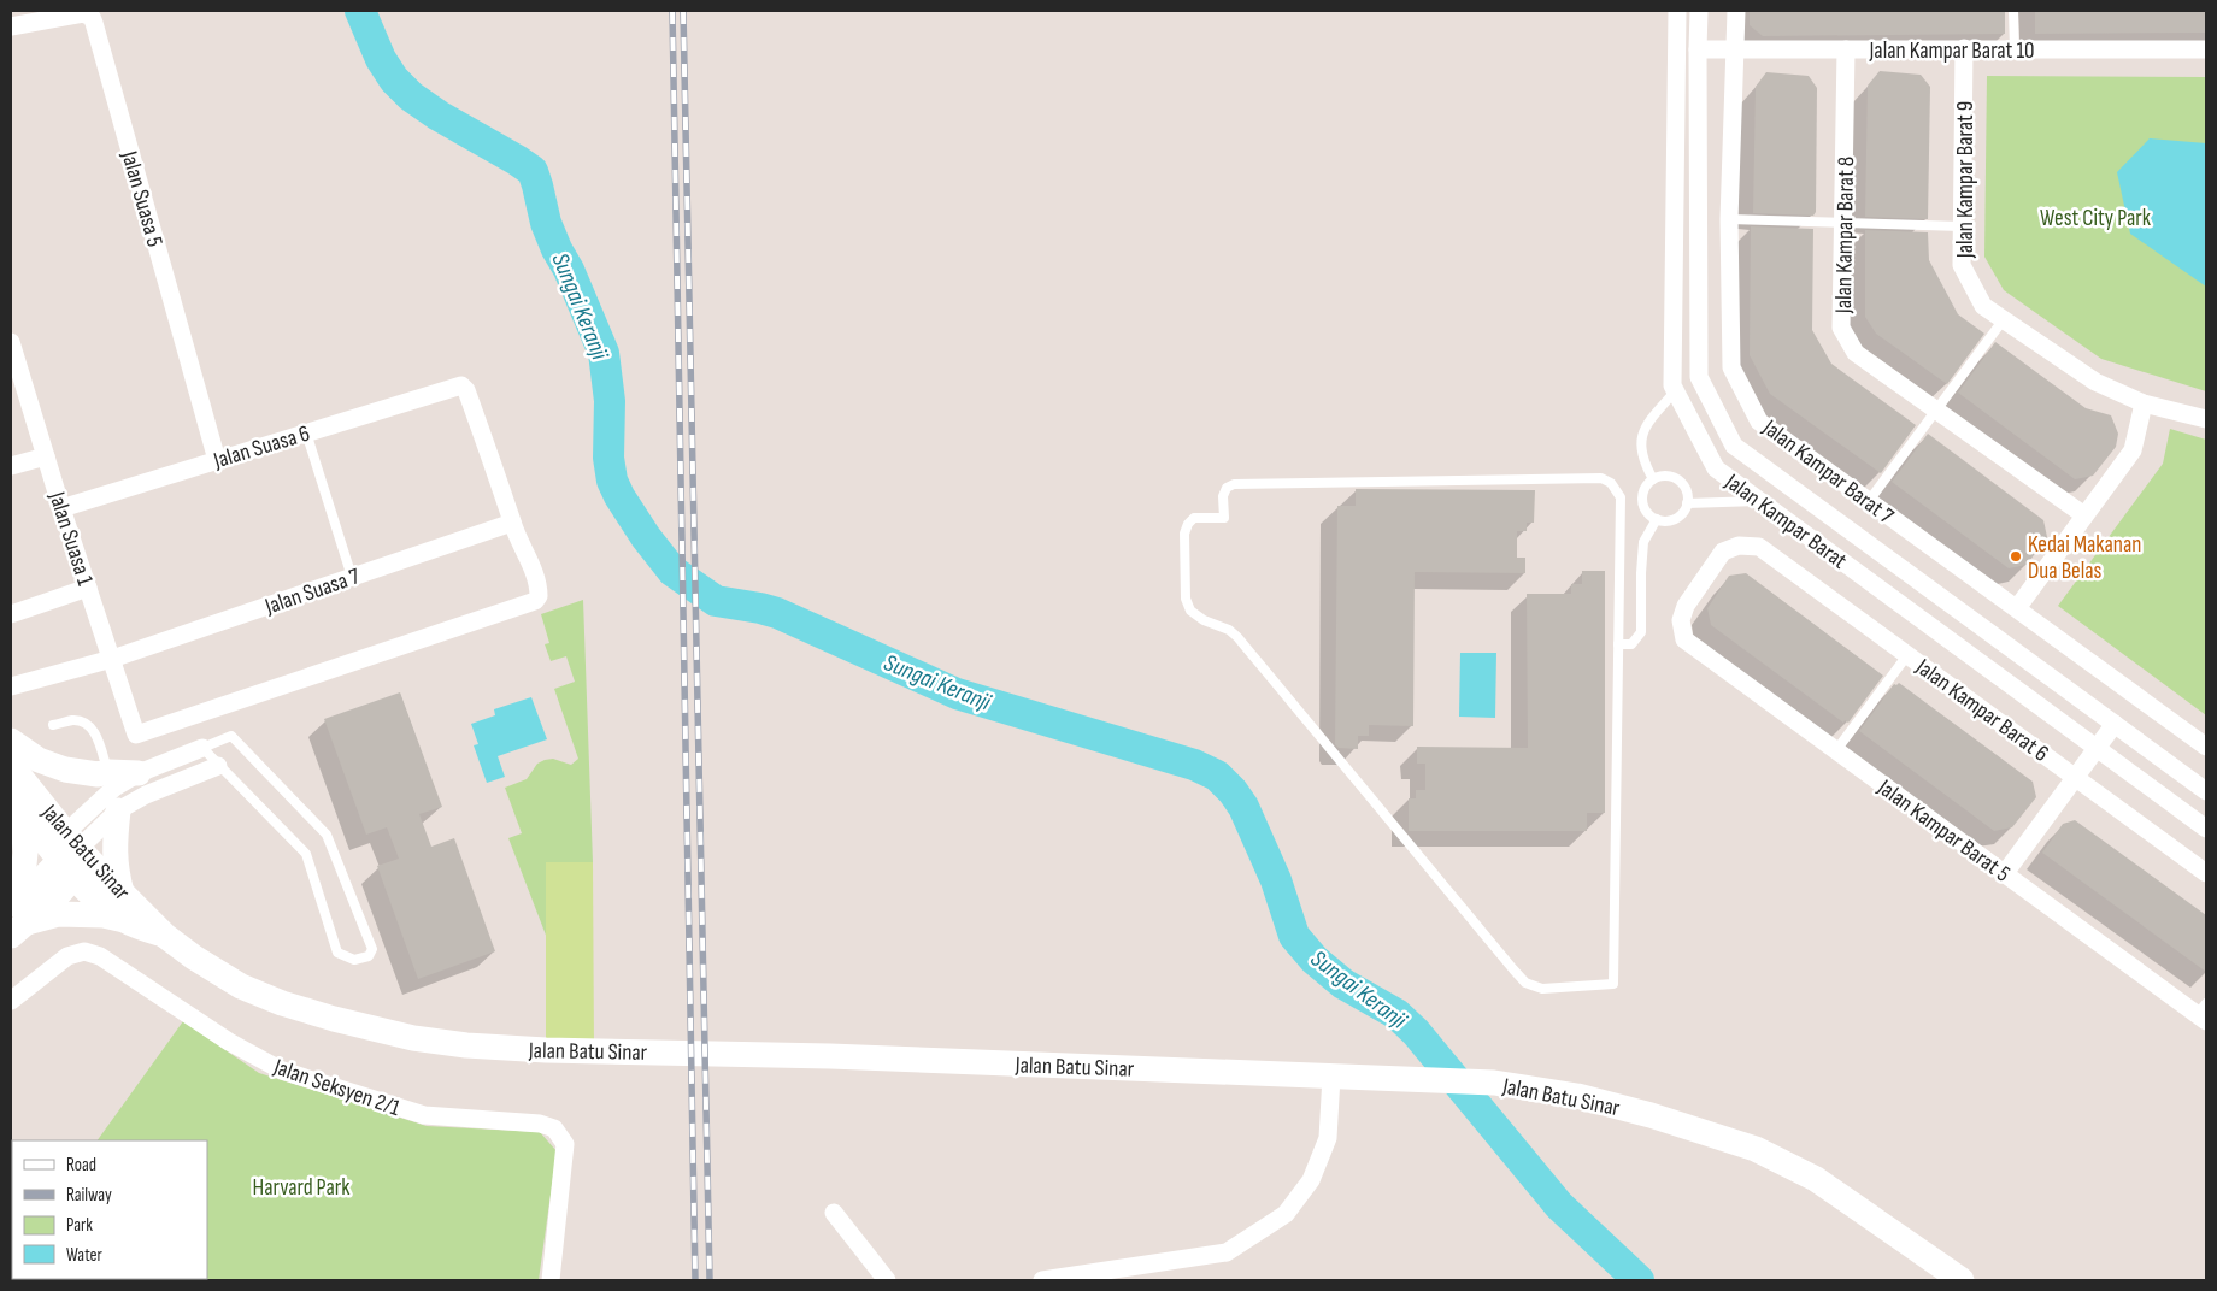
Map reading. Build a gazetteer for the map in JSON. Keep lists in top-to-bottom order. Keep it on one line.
{"streets":{"street":["Jalan Kampar Barat 10","Jalan Kampar Barat 9","Jalan Suasa 5","Jalan Kampar Barat 8","Jalan Suasa 6","Jalan Kampar Barat 7","Jalan Kampar Barat","Jalan Suasa 1","Jalan Suasa 7","Jalan Kampar Barat 6","Jalan Kampar Barat 5","Jalan Batu Sinar","Jalan Seksyen 2/1"]},"crossings":[["Jalan Kampar Barat 10","Jalan Kampar Barat 9"],["Jalan Kampar Barat 10","Jalan Kampar Barat 8"],["Jalan Kampar Barat 10","Jalan Kampar Barat 7"],["Jalan Kampar Barat 10","Jalan Kampar Barat"],["Jalan Suasa 5","Jalan Suasa 6"],["Jalan Suasa 6","Jalan Suasa 1"],["Jalan Suasa 6","Jalan Suasa 7"],["Jalan Suasa 1","Jalan Suasa 7"],["Jalan Kampar Barat 6","Jalan Kampar Barat 5"]],"water":["Sungai Keranji"],"parks":["West City Park","Harvard Park"],"places":["Kedai Makanan Dua Belas"],"legend":["Road","Railway","Park","Water"]}
